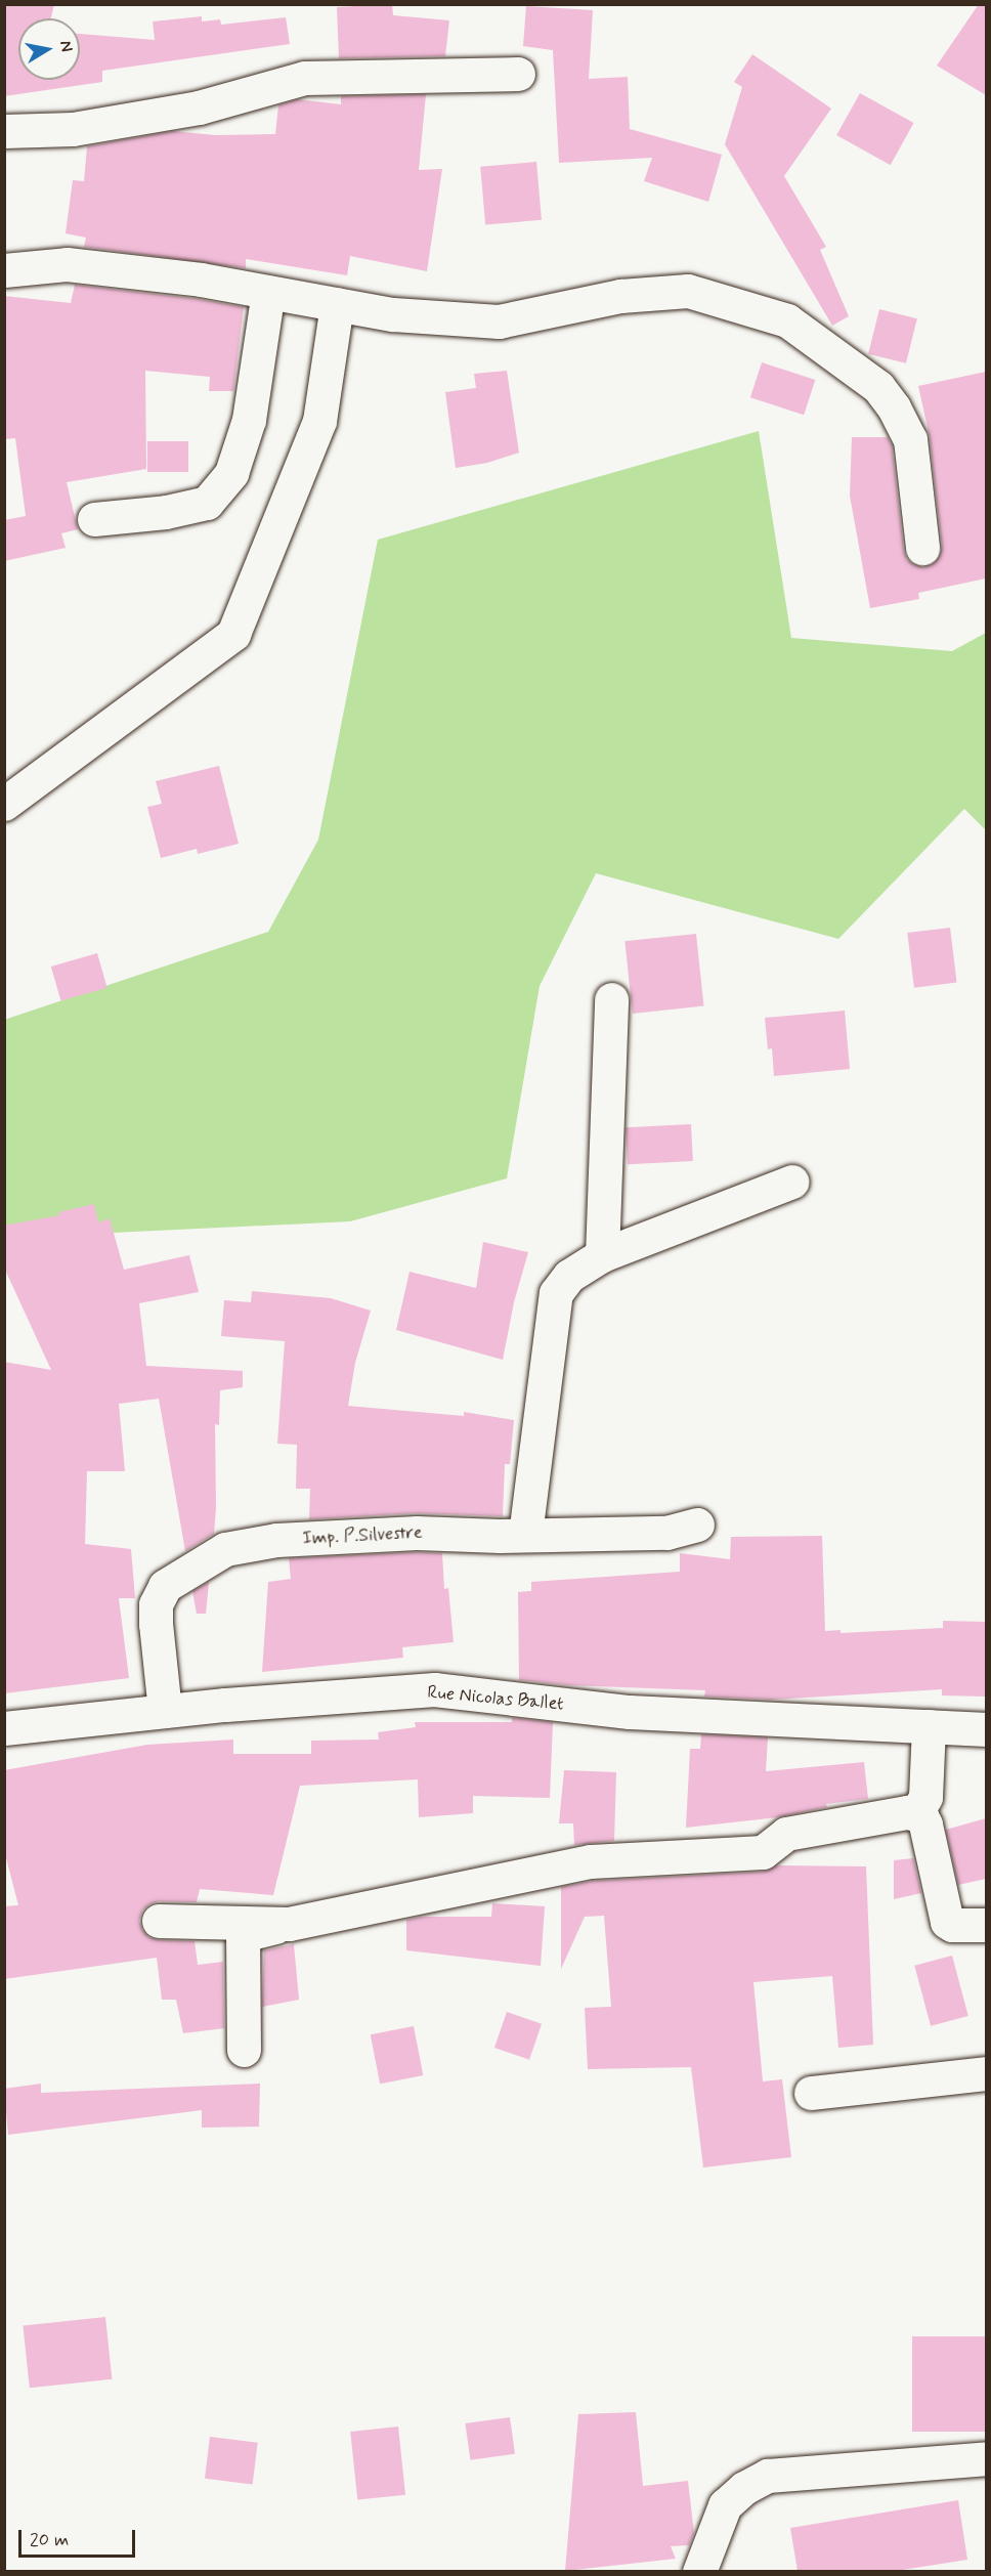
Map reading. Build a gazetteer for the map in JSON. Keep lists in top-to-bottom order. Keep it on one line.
{"streets":{"street":["Imp. P.Silvestre","Rue Nicolas Ballet"]},"crossings":[["Imp. P.Silvestre","Rue Nicolas Ballet"]],"scale_bar":"20 m","north":"right"}
